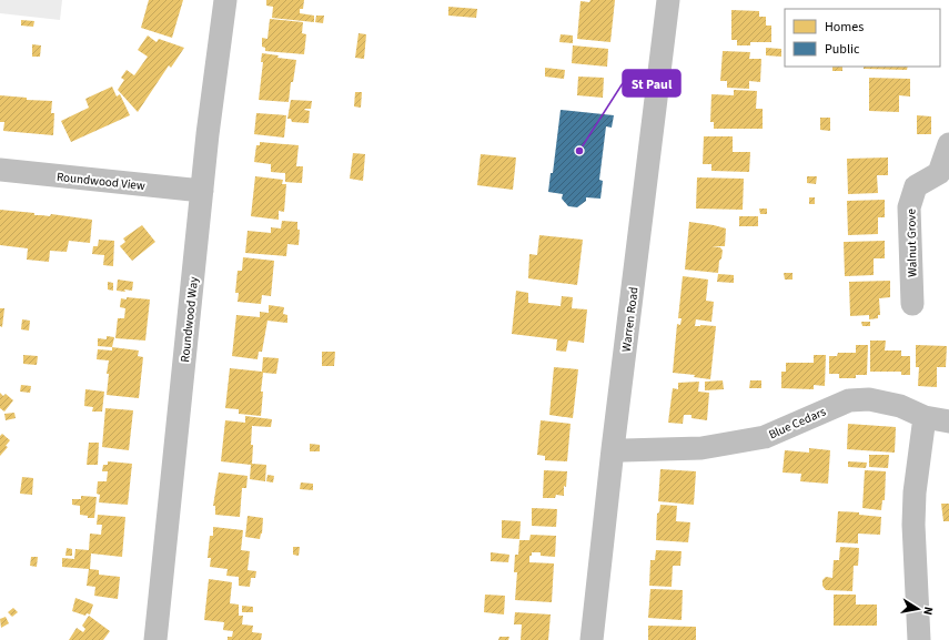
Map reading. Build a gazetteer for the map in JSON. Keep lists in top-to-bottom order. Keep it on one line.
{"streets":{"street":["Roundwood View","Walnut Grove","Roundwood Way","Warren Road","Blue Cedars"]},"crossings":[["Roundwood View","Roundwood Way"],["Warren Road","Blue Cedars"]],"places":["St Paul"],"legend":["Homes","Public"],"north":"right"}
